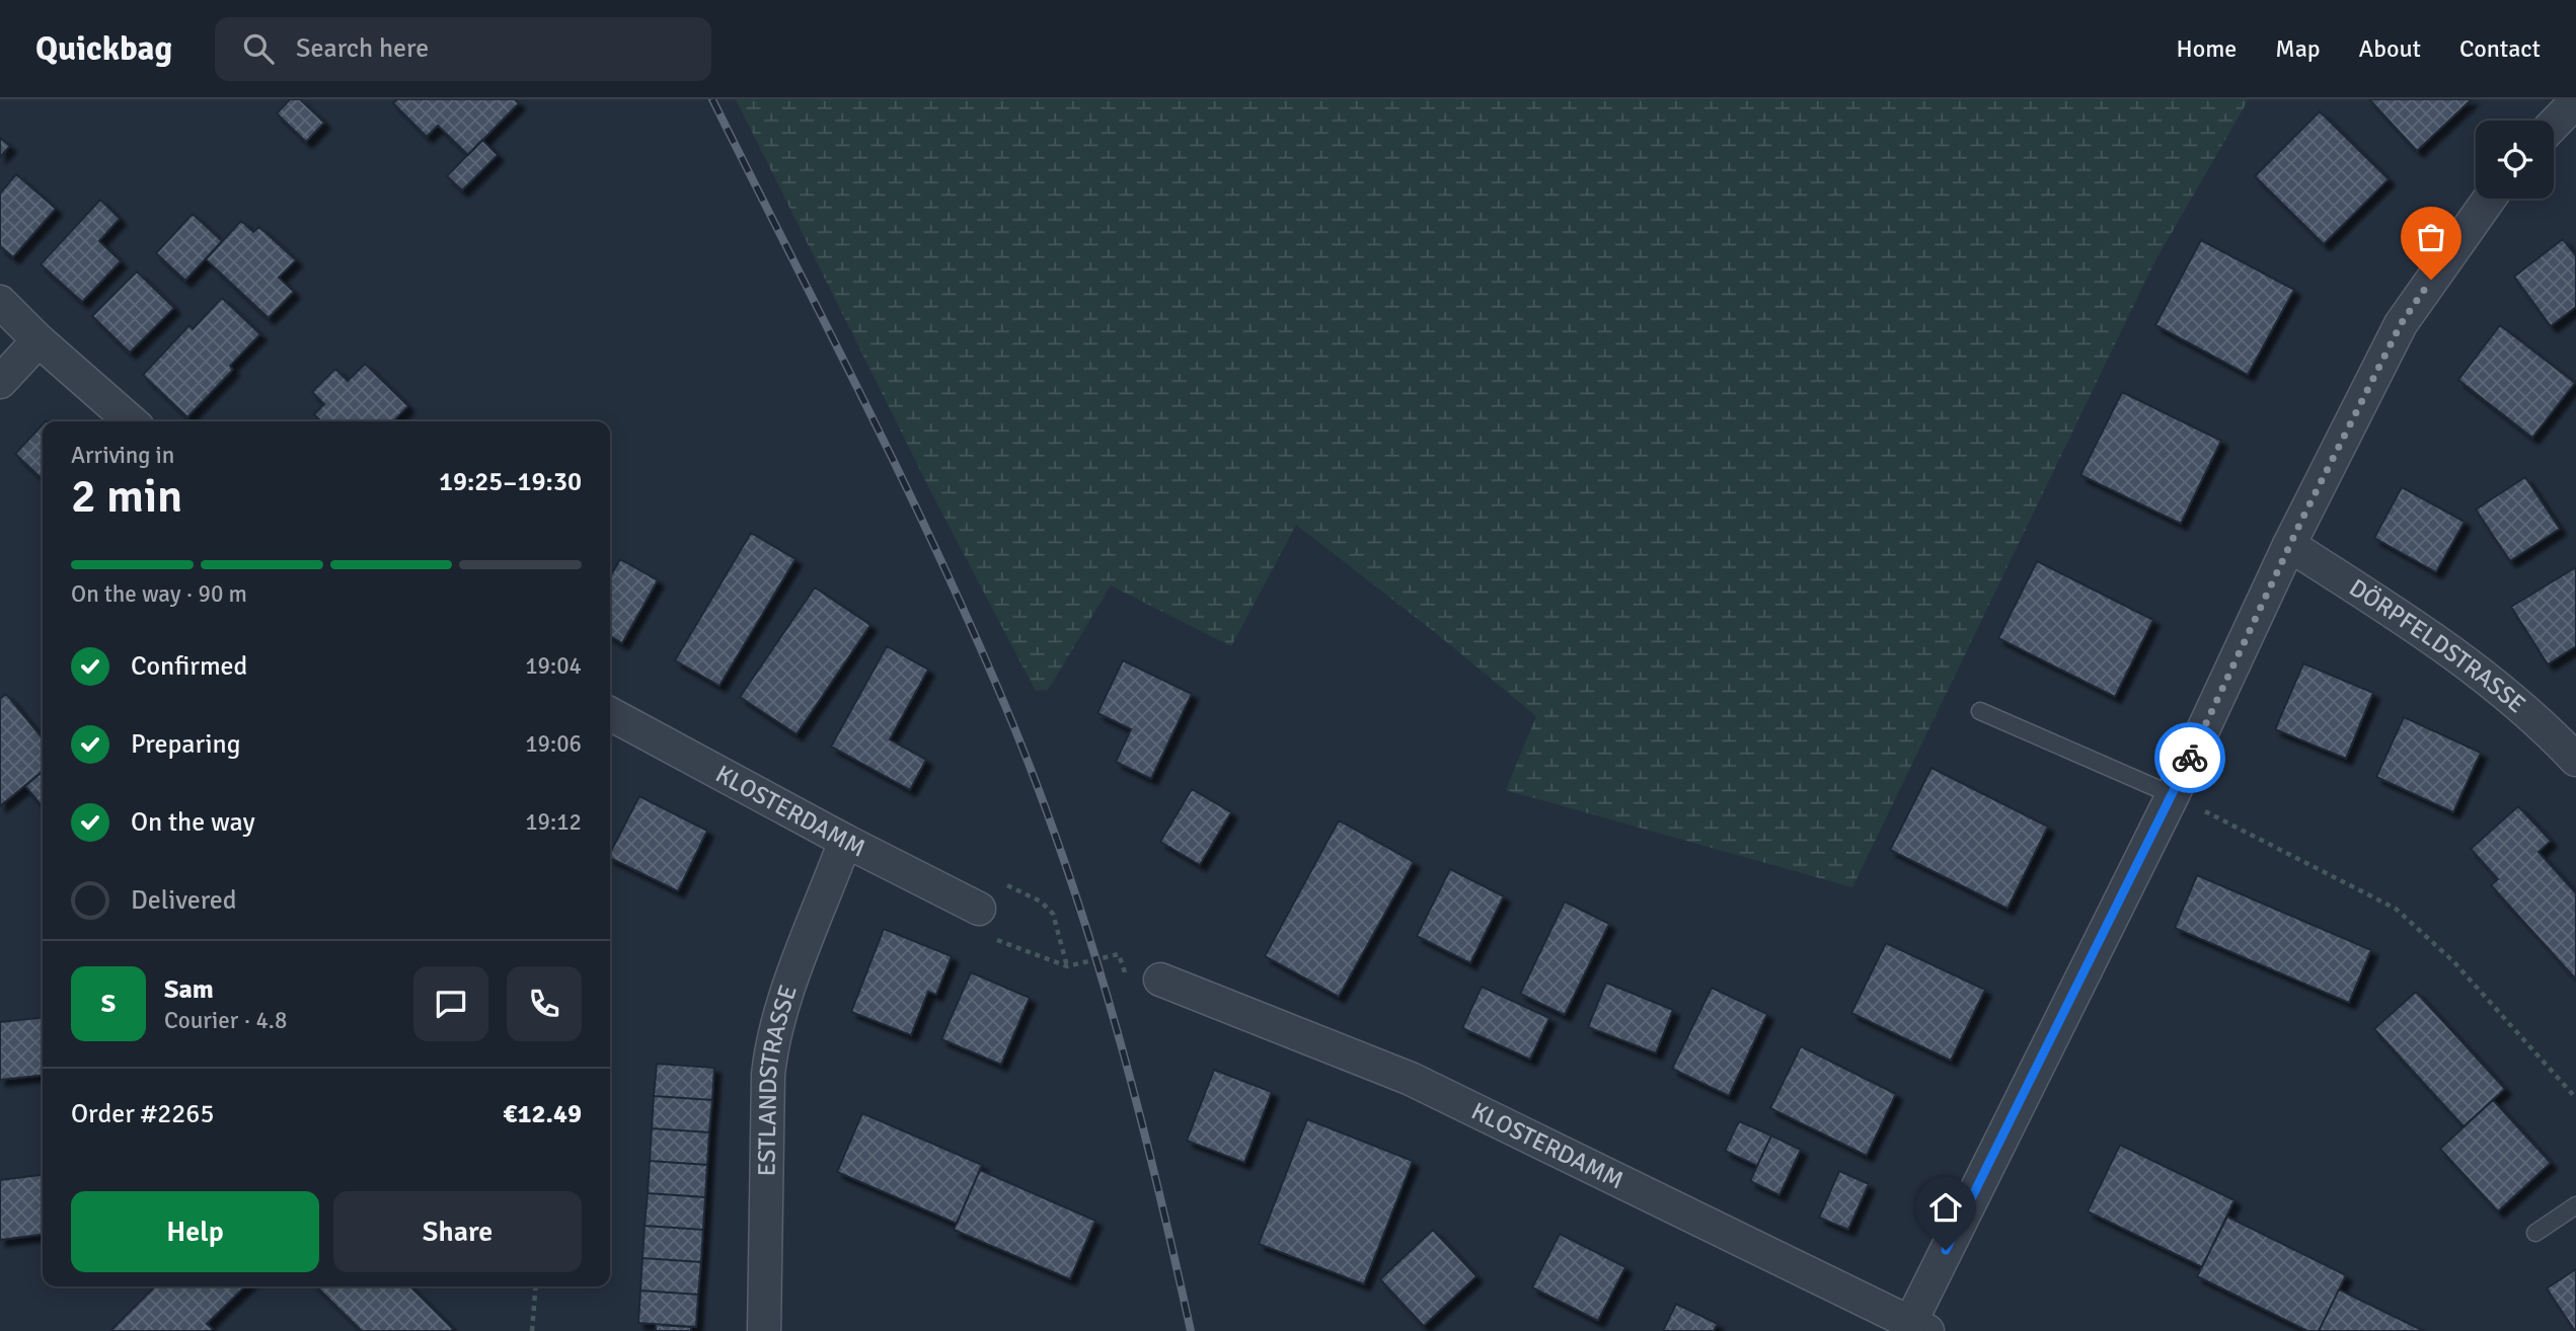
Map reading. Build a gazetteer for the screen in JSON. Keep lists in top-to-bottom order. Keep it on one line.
{"streets":{"street":["DÖRPFELDSTRASSE","KLOSTERDAMM","ESTLANDSTRASSE"]},"crossings":[["KLOSTERDAMM","ESTLANDSTRASSE"]],"page":{"header":"Quickbag","search":"Search here","nav":["Home","Map","About","Contact"],"heading":["2 min","Arriving in","19:25–19:30"],"panel":["Sam","Courier · 4.8","Order #2265","€12.49"],"bar":"On the way · 90 m","list":[["Confirmed","19:04"],["Preparing","19:06"],["On the way","19:12"],"Delivered"],"round":"S","buttons":["Help","Share"]}}
